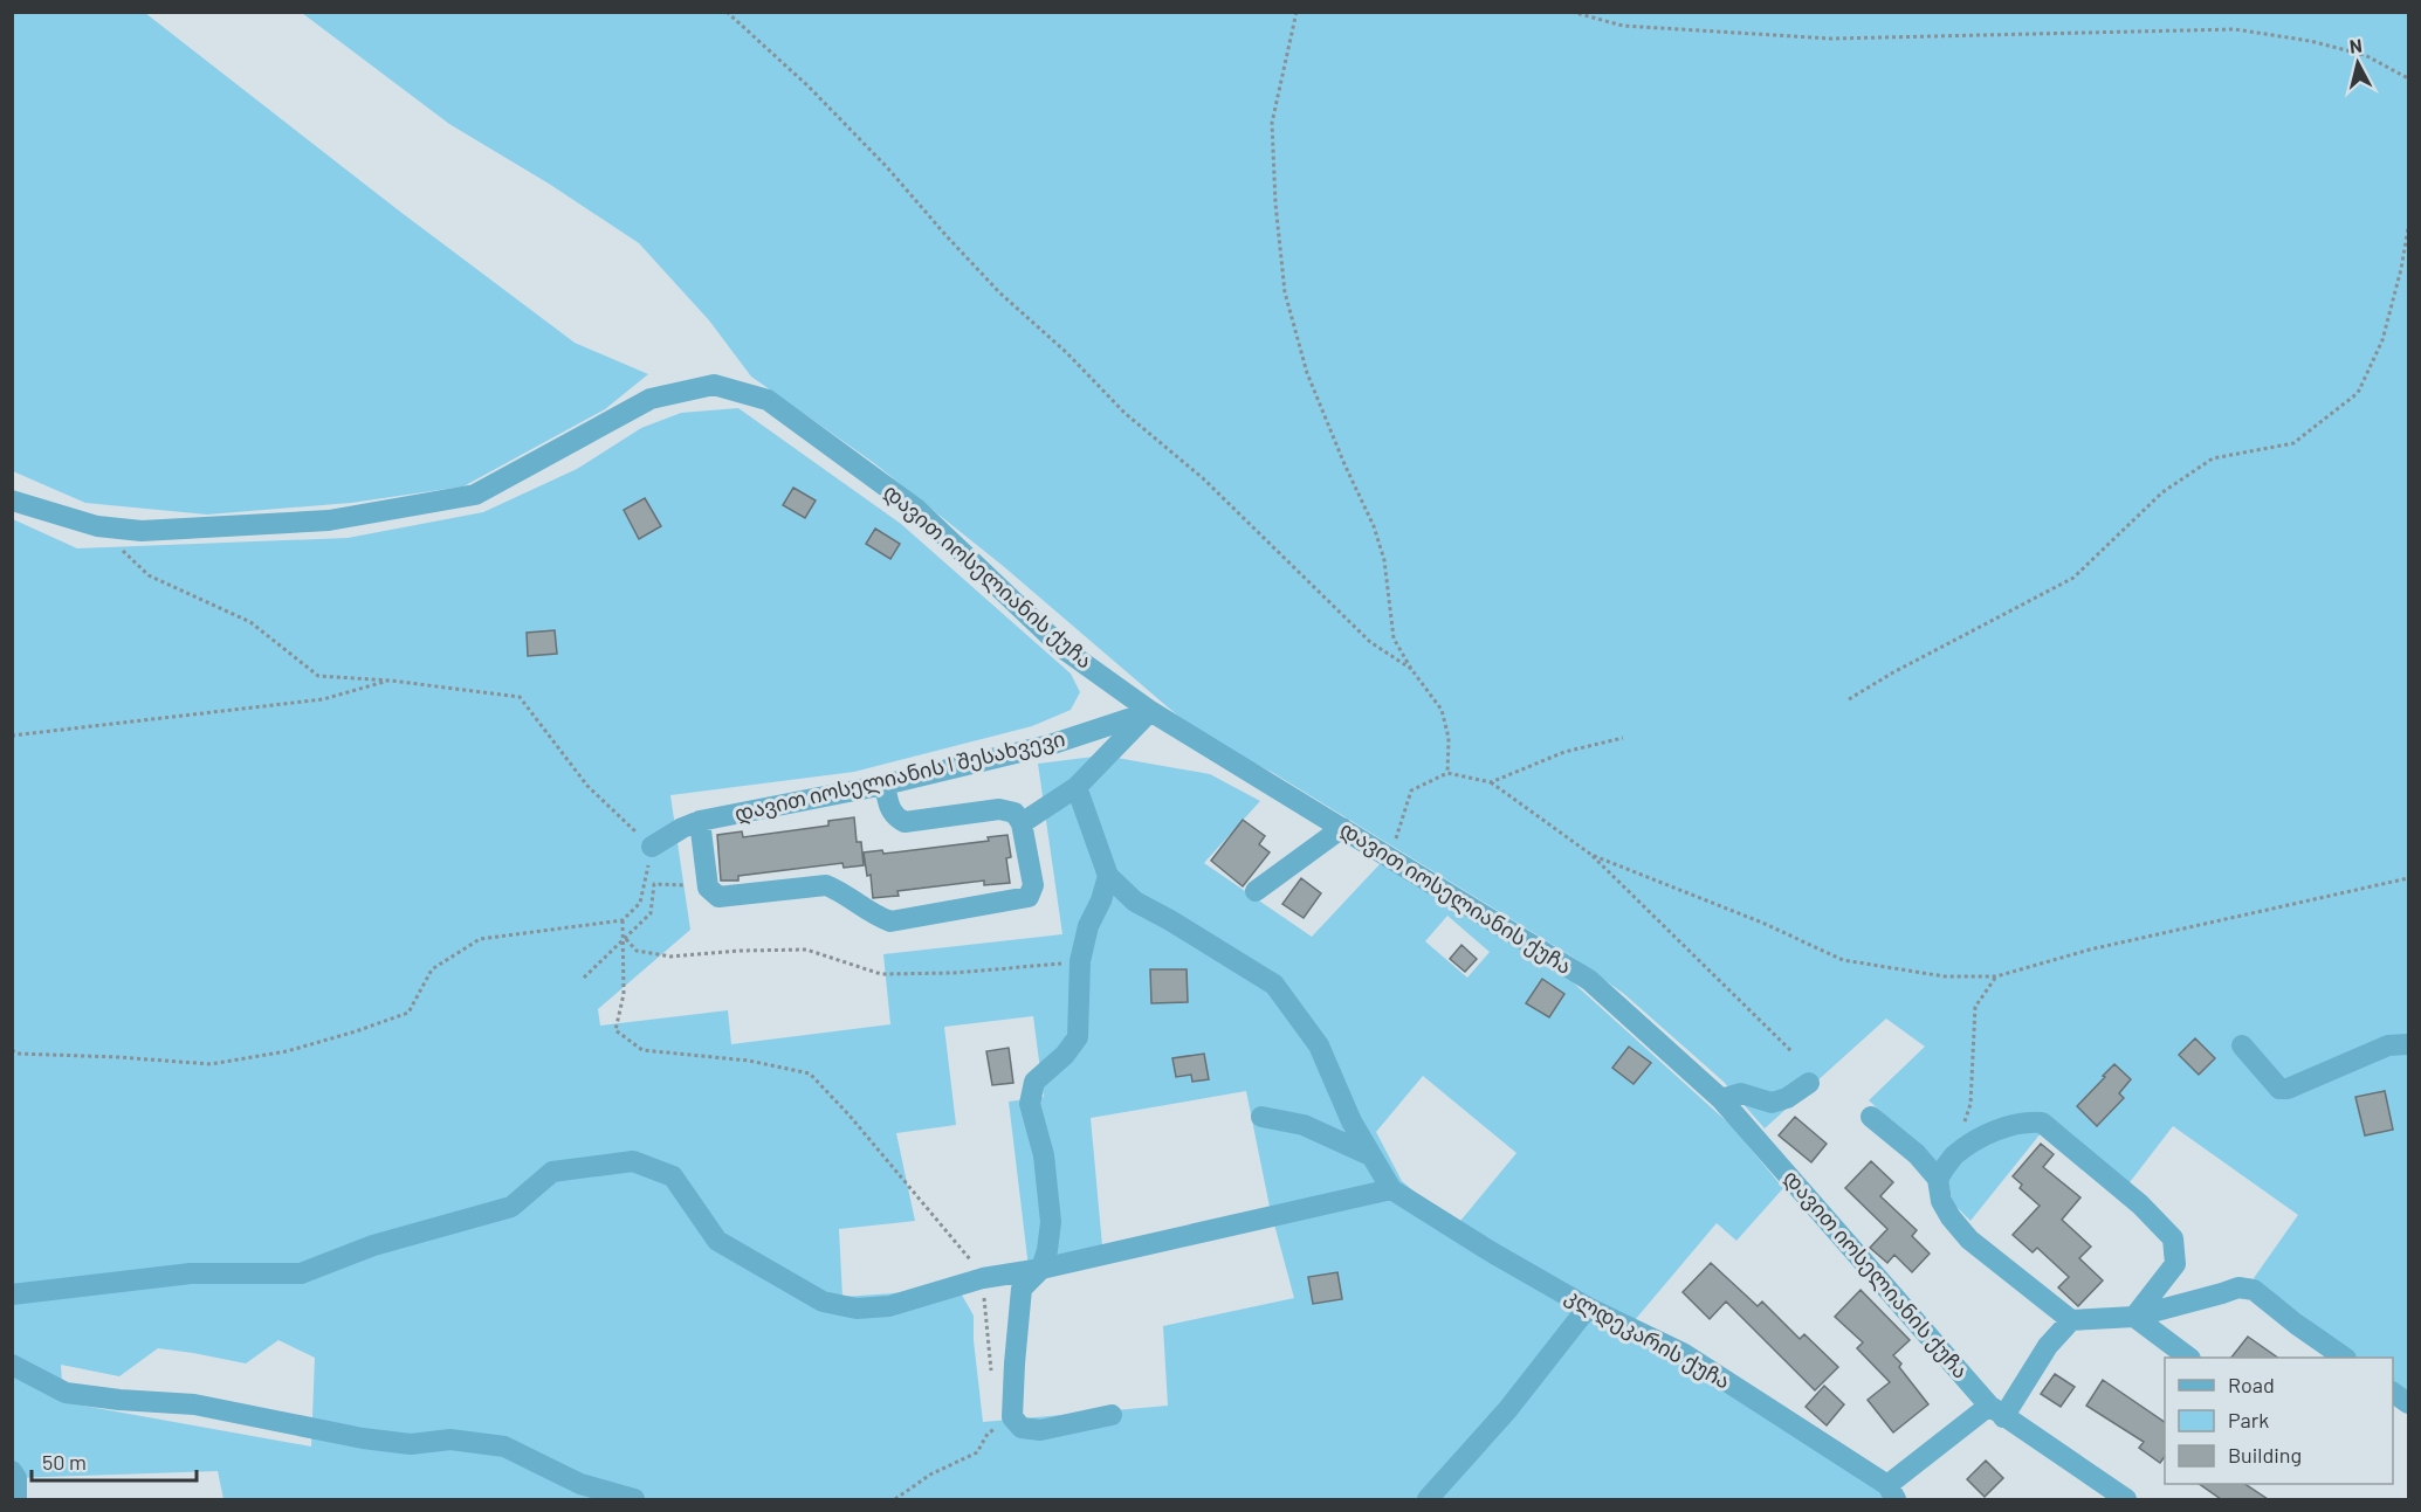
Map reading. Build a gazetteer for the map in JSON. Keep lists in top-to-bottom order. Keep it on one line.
{"streets":{"street":["დავით იოსელიანის ქუჩა","დავით იოსელიანის I შესახვევი","კლდეკარის ქუჩა"]},"crossings":[["დავით იოსელიანის ქუჩა","დავით იოსელიანის I შესახვევი"]],"legend":["Road","Park","Building"],"scale_bar":"50 m","north":"top"}
